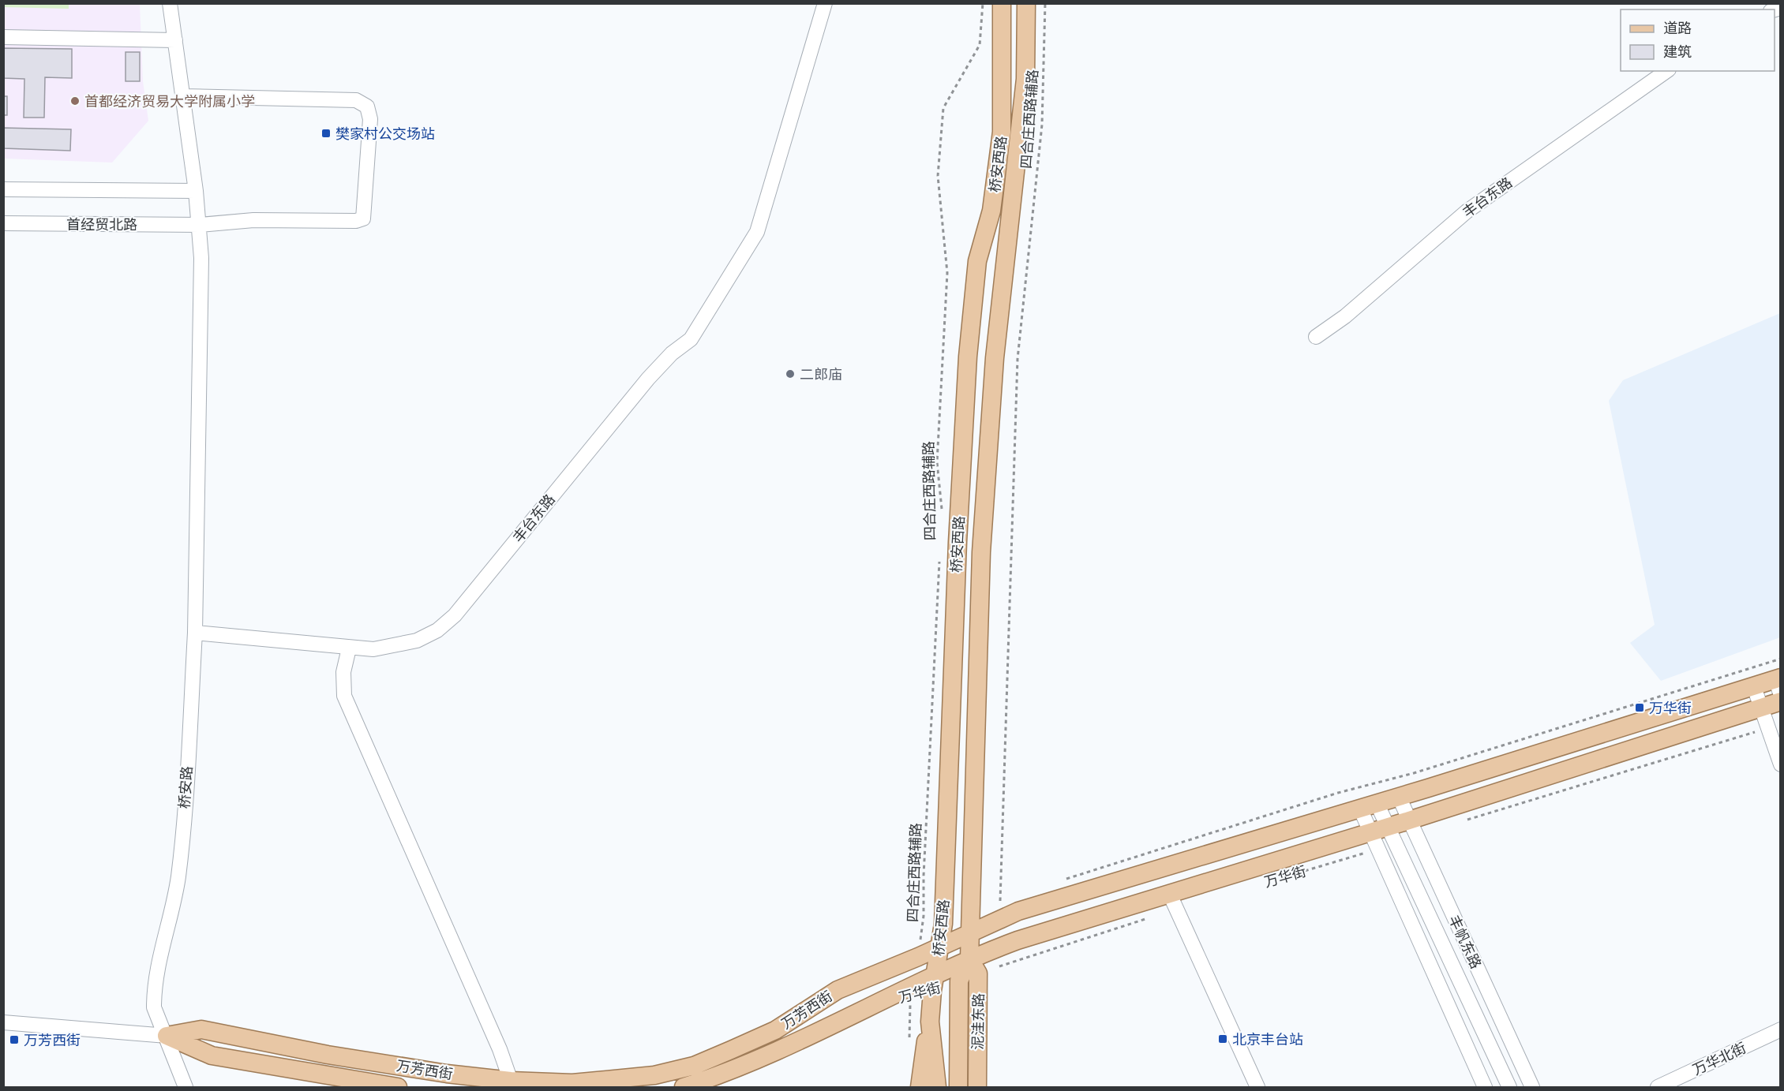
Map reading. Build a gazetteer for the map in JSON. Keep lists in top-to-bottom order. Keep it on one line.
{"streets":{"main road":["桥安西路","万华街","万芳西街","泥洼东路"],"street":["丰台东路","首经贸北路","桥安路","丰帆东路","万华北街"],"path":["四合庄西路辅路"]},"crossings":[["四合庄西路辅路","万芳西街"],["桥安西路","万华街"],["桥安西路","万芳西街"],["桥安西路","泥洼东路"],["首经贸北路","桥安路"],["桥安路","万芳西街"],["万华街","丰帆东路"],["万华街","万芳西街"],["万华街","泥洼东路"]],"places":{"other":["首都经济贸易大学附属小学","二郎庙"],"transit":["樊家村公交场站","万华街","北京丰台站","万芳西街"]},"legend":["道路","建筑"]}
